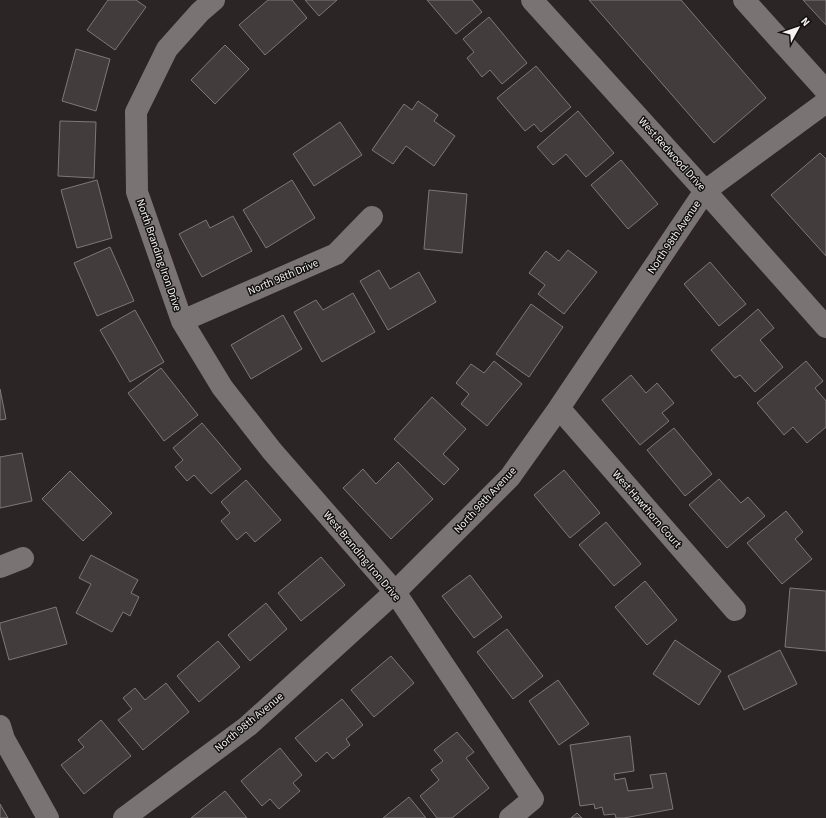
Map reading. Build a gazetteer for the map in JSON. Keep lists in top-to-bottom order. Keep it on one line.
{"streets":{"street":["West Redwood Drive","North 98th Avenue","North Branding Iron Drive","North 98th Drive","West Hawthorn Court","West Branding Iron Drive"]},"crossings":[["West Redwood Drive","North 98th Avenue"],["North 98th Avenue","West Hawthorn Court"],["North 98th Avenue","West Branding Iron Drive"],["North Branding Iron Drive","North 98th Drive"],["North Branding Iron Drive","West Branding Iron Drive"],["North 98th Drive","West Branding Iron Drive"]],"north":"top right"}
